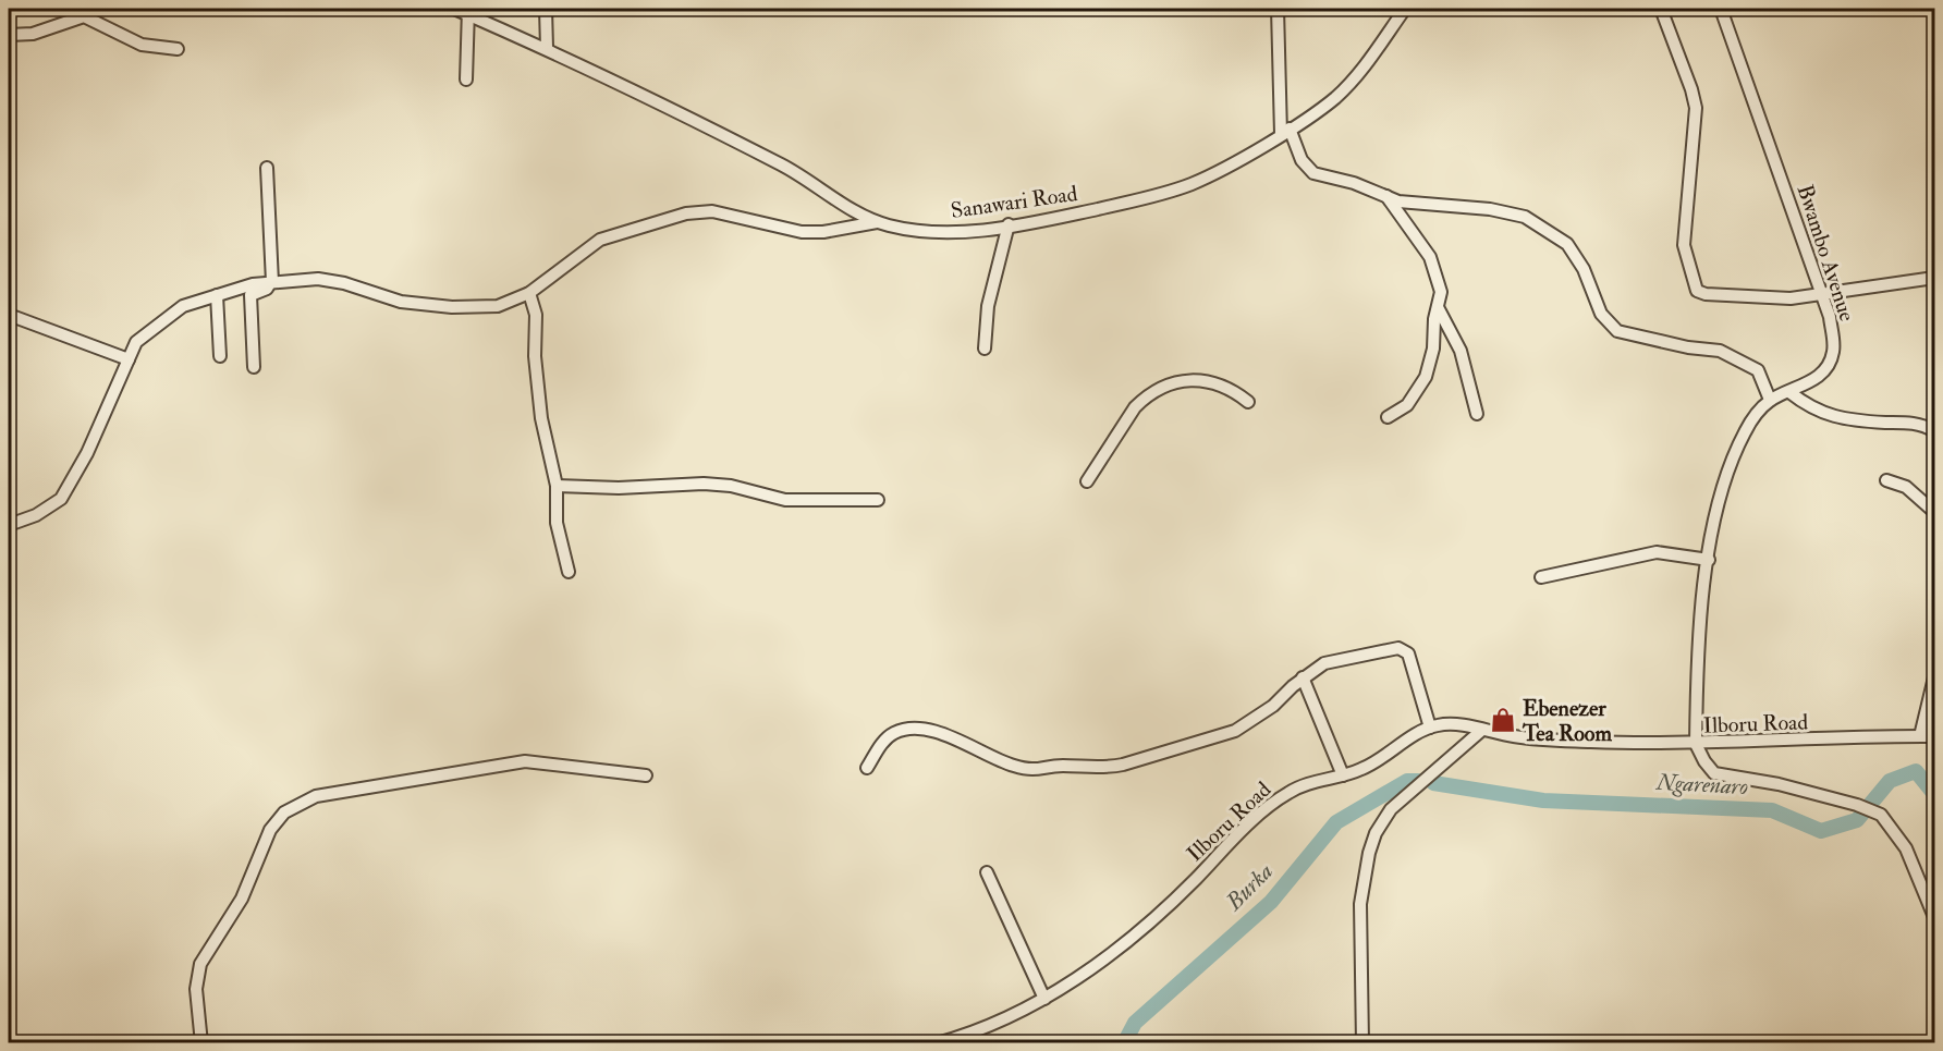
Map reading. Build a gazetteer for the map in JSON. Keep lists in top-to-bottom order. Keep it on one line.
{"streets":{"street":["Sanawari Road","Bwambo Avenue","Ilboru Road"]},"crossings":[["Bwambo Avenue","Ilboru Road"]],"water":["Ngarenaro","Burka"],"places":{"shop":["Ebenezer Tea Room"]}}
